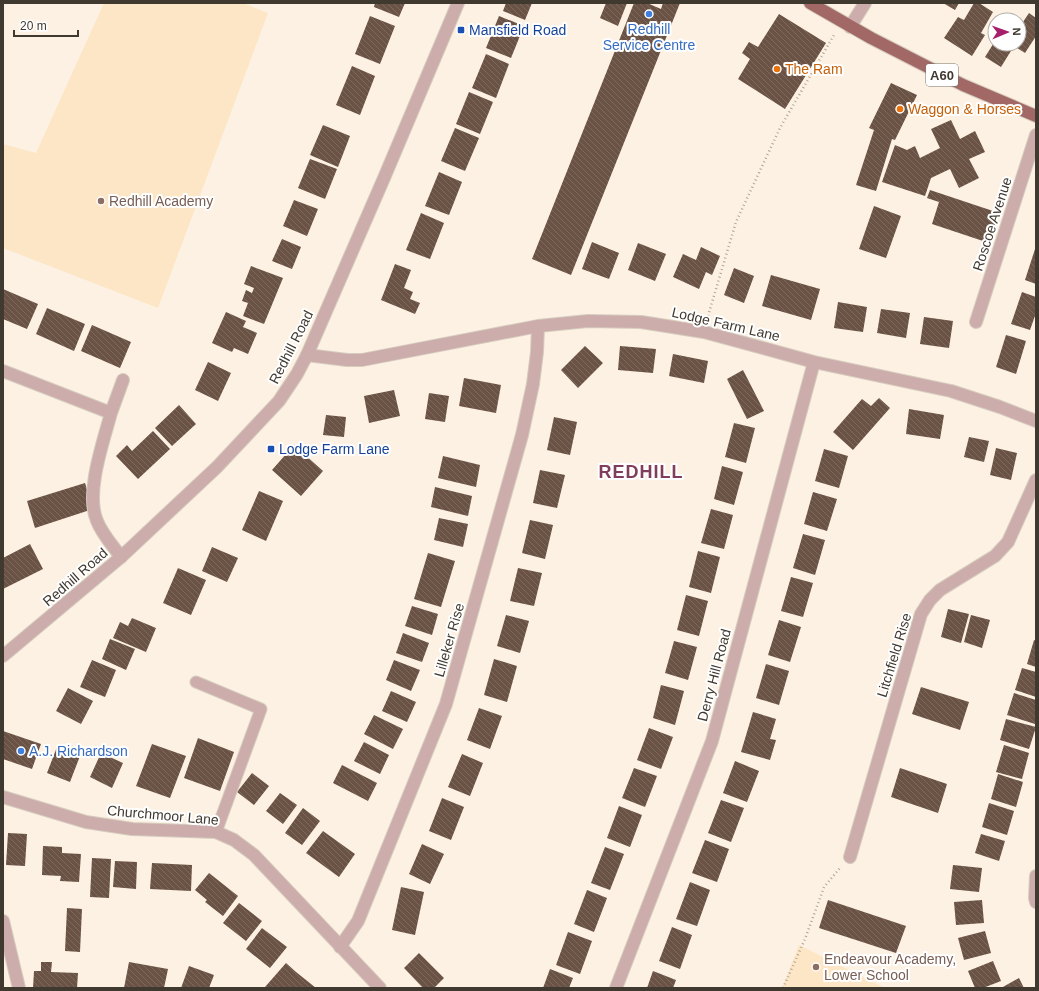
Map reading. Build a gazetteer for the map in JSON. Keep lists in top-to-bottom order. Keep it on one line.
{"streets":{"highway":["A60"],"street":["Roscoe Avenue","Lodge Farm Lane","Redhill Road","Lilleker Rise","Litchfield Rise","Derry Hill Road","Churchmoor Lane"]},"crossings":[["Lodge Farm Lane","Redhill Road"],["Lodge Farm Lane","Lilleker Rise"],["Lodge Farm Lane","Derry Hill Road"],["Lilleker Rise","Churchmoor Lane"]],"districts":["REDHILL"],"places":{"other":["Redhill Service Centre","The Ram","Waggon & Horses","Redhill Academy","A.J. Richardson","Endeavour Academy, Lower School"],"transit":["Mansfield Road","Lodge Farm Lane"]},"scale_bar":"20 m","north":"right"}
